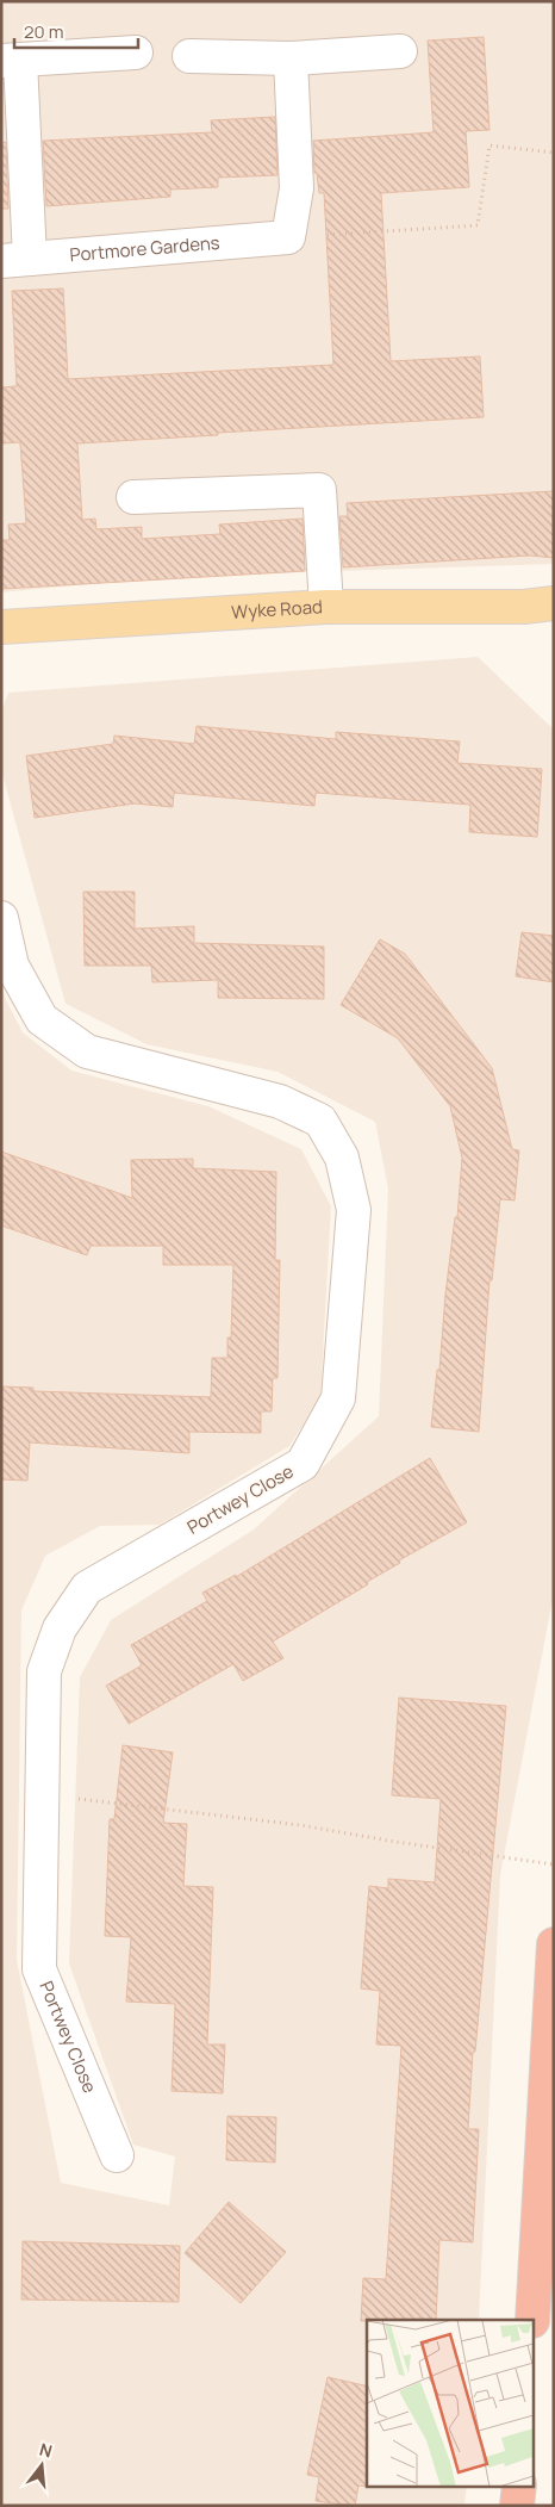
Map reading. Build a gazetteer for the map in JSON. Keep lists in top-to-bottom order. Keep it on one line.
{"streets":{"main road":["Wyke Road"],"street":["Portmore Gardens","Portwey Close"]},"scale_bar":"20 m","north":"top"}
